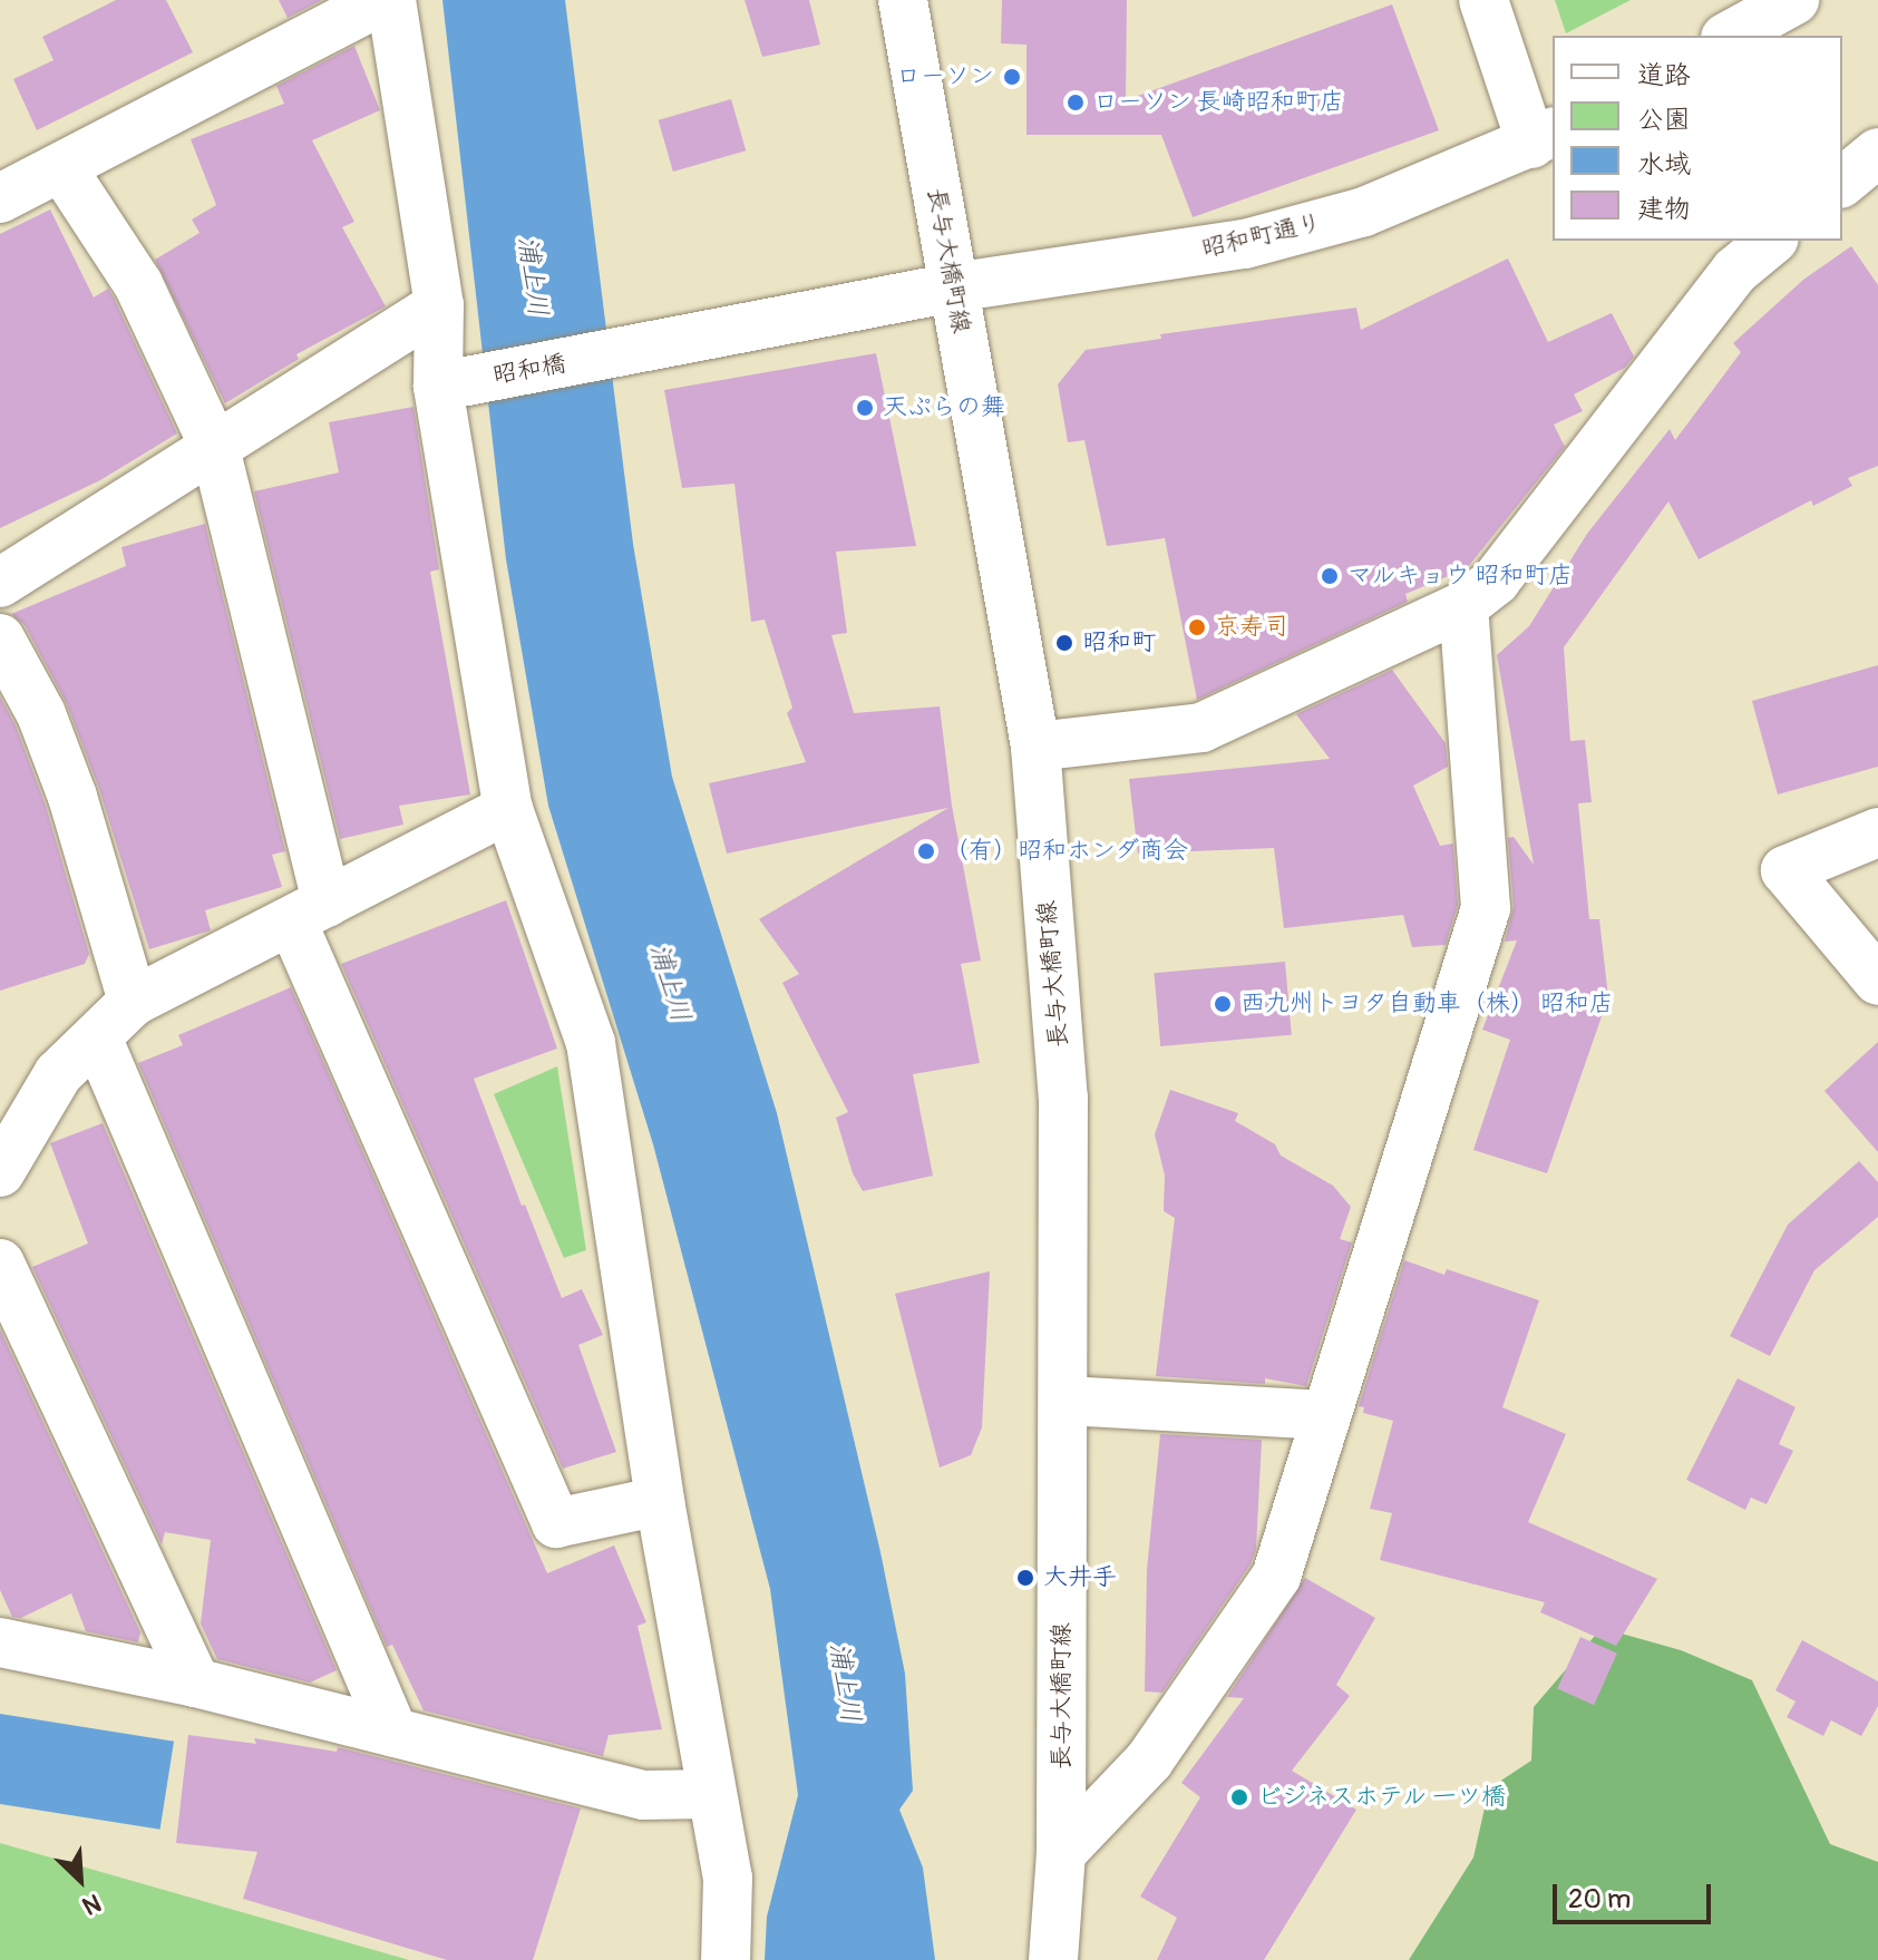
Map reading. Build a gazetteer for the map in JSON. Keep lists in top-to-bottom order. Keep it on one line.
{"streets":{"street":["昭和町通り","長与大橋町線","昭和橋"]},"crossings":[["昭和町通り","長与大橋町線"],["昭和町通り","昭和橋"]],"water":["浦上川"],"places":["ローソン","ローソン 長崎昭和町店","天ぷらの舞","マルキョウ 昭和町店","京寿司","昭和町","（有）昭和ホンダ商会","西九州トヨタ自動車（株） 昭和店","大井手","ビジネスホテル 一ツ橋"],"legend":["道路","公園","水域","建物"],"scale_bar":"20 m","north":"bottom right"}
